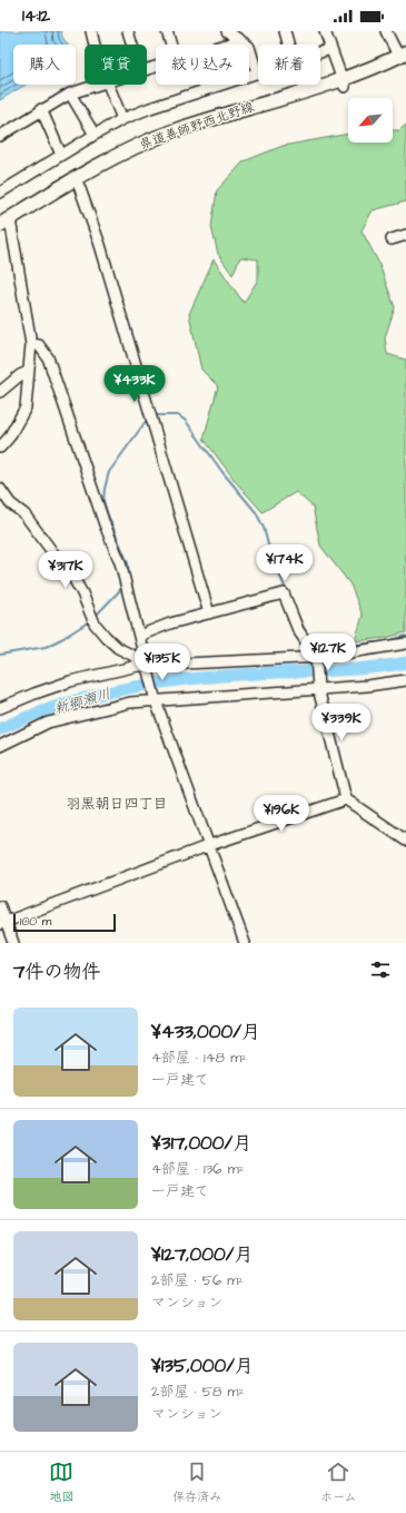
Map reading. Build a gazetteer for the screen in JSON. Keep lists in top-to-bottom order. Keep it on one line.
{"streets":{"main road":["県道善師野西北野線"]},"districts":["羽黒朝日四丁目"],"water":["新郷瀬川"],"scale_bar":"100 m","north":"bottom left","page":{"status":"14:12","chip":["購入","賃貸","絞り込み","新着"],"price":["¥433K","¥174K","¥317K","¥127K","¥135K","¥339K","¥196K"],"scale":"100 m","heading":"7件の物件","list":[{"name":"¥433,000/月","note":"4部屋 · 148 m² · 一戸建て"},{"name":"¥317,000/月","note":"4部屋 · 136 m² · 一戸建て"},{"name":"¥127,000/月","note":"2部屋 · 56 m² · マンション"},{"name":"¥135,000/月","note":"2部屋 · 58 m² · マンション"}],"tabs":["地図","保存済み","ホーム"]}}
